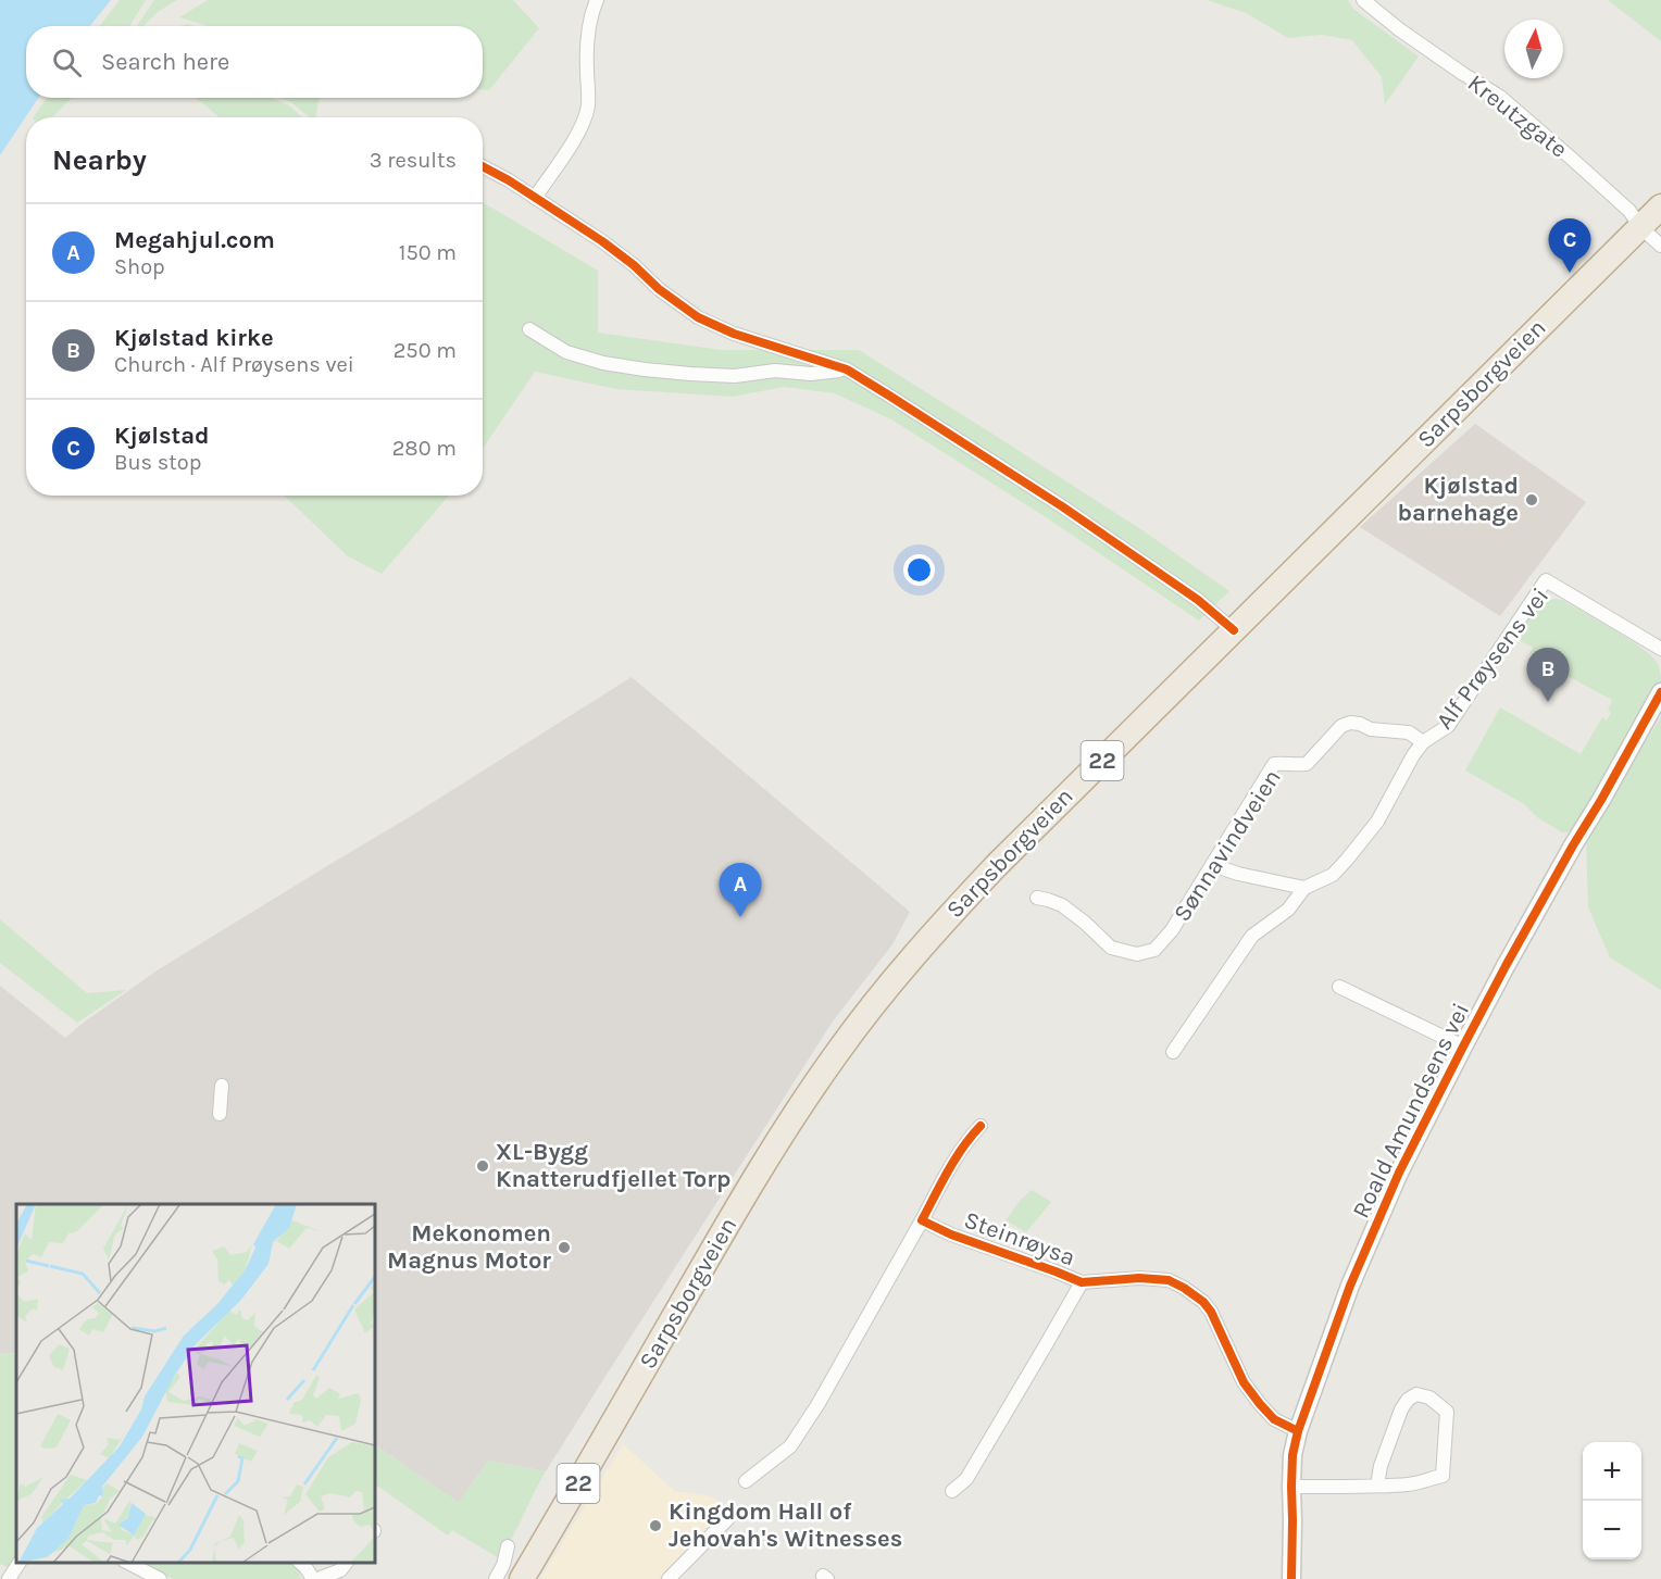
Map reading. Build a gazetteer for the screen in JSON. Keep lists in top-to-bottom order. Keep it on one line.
{"streets":{"highway":["Sarpsborgveien","22"],"street":["Kreutzgate","Alf Prøysens vei","Sønnavindveien","Roald Amundsens vei","Steinrøysa"]},"crossings":[["Kreutzgate","Sarpsborgveien"],["Alf Prøysens vei","Sønnavindveien"],["Roald Amundsens vei","Steinrøysa"]],"places":["Kjølstad barnehage","XL-Bygg Knatterudfjellet Torp","Mekonomen Magnus Motor","Kingdom Hall of Jehovah's Witnesses"],"north":"top","page":{"search":"Search here","heading":["Nearby","3 results"],"list":[{"mark":"A","name":"Megahjul.com","note":"Shop","value":"150 m"},{"mark":"B","name":"Kjølstad kirke","note":"Church · Alf Prøysens vei","value":"250 m"},{"mark":"C","name":"Kjølstad","note":"Bus stop","value":"280 m"}],"pins":["C","B","A"],"map_buttons":["+","−"]}}
